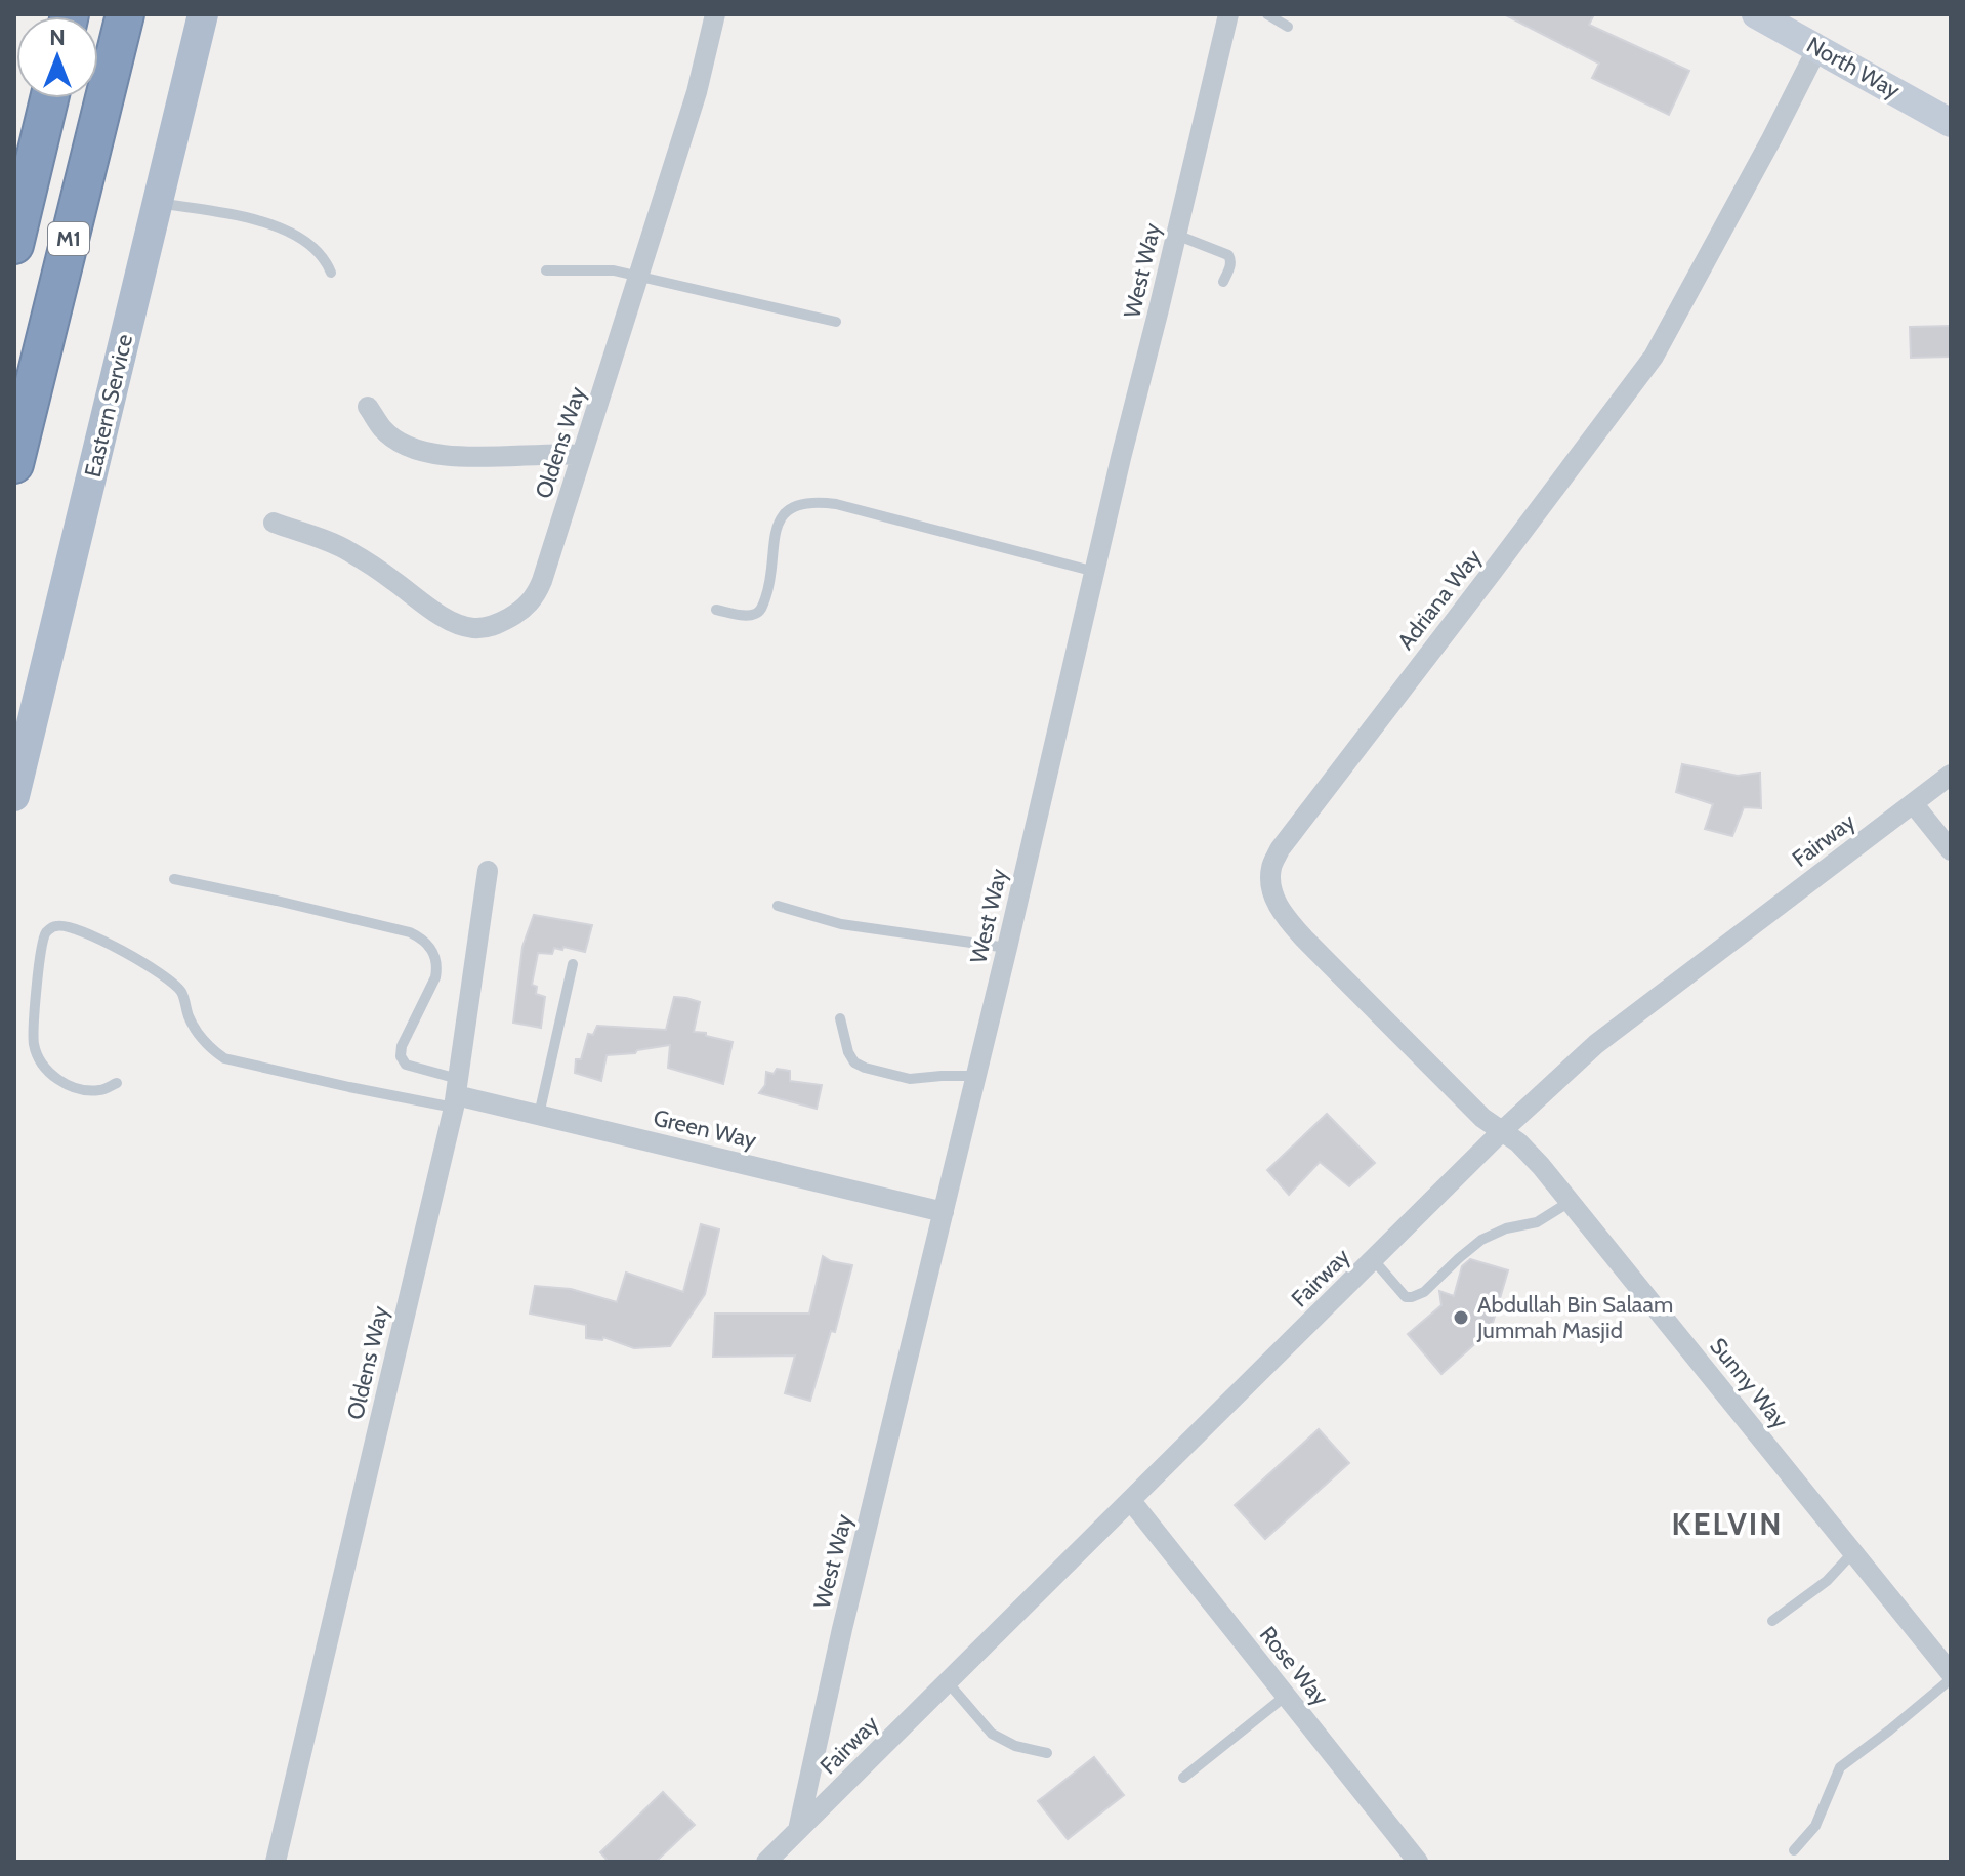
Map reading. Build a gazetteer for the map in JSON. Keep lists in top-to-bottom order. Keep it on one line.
{"streets":{"highway":["M1"],"main road":["Eastern Service"],"street":["North Way","West Way","Oldens Way","Adriana Way","Fairway","Green Way","Sunny Way","Rose Way"]},"crossings":[["North Way","Adriana Way"],["West Way","Fairway"],["West Way","Green Way"],["Oldens Way","Green Way"],["Adriana Way","Fairway"],["Adriana Way","Sunny Way"],["Fairway","Sunny Way"],["Fairway","Rose Way"]],"districts":["KELVIN"],"places":["Abdullah Bin Salaam Jummah Masjid"],"north":"top"}
